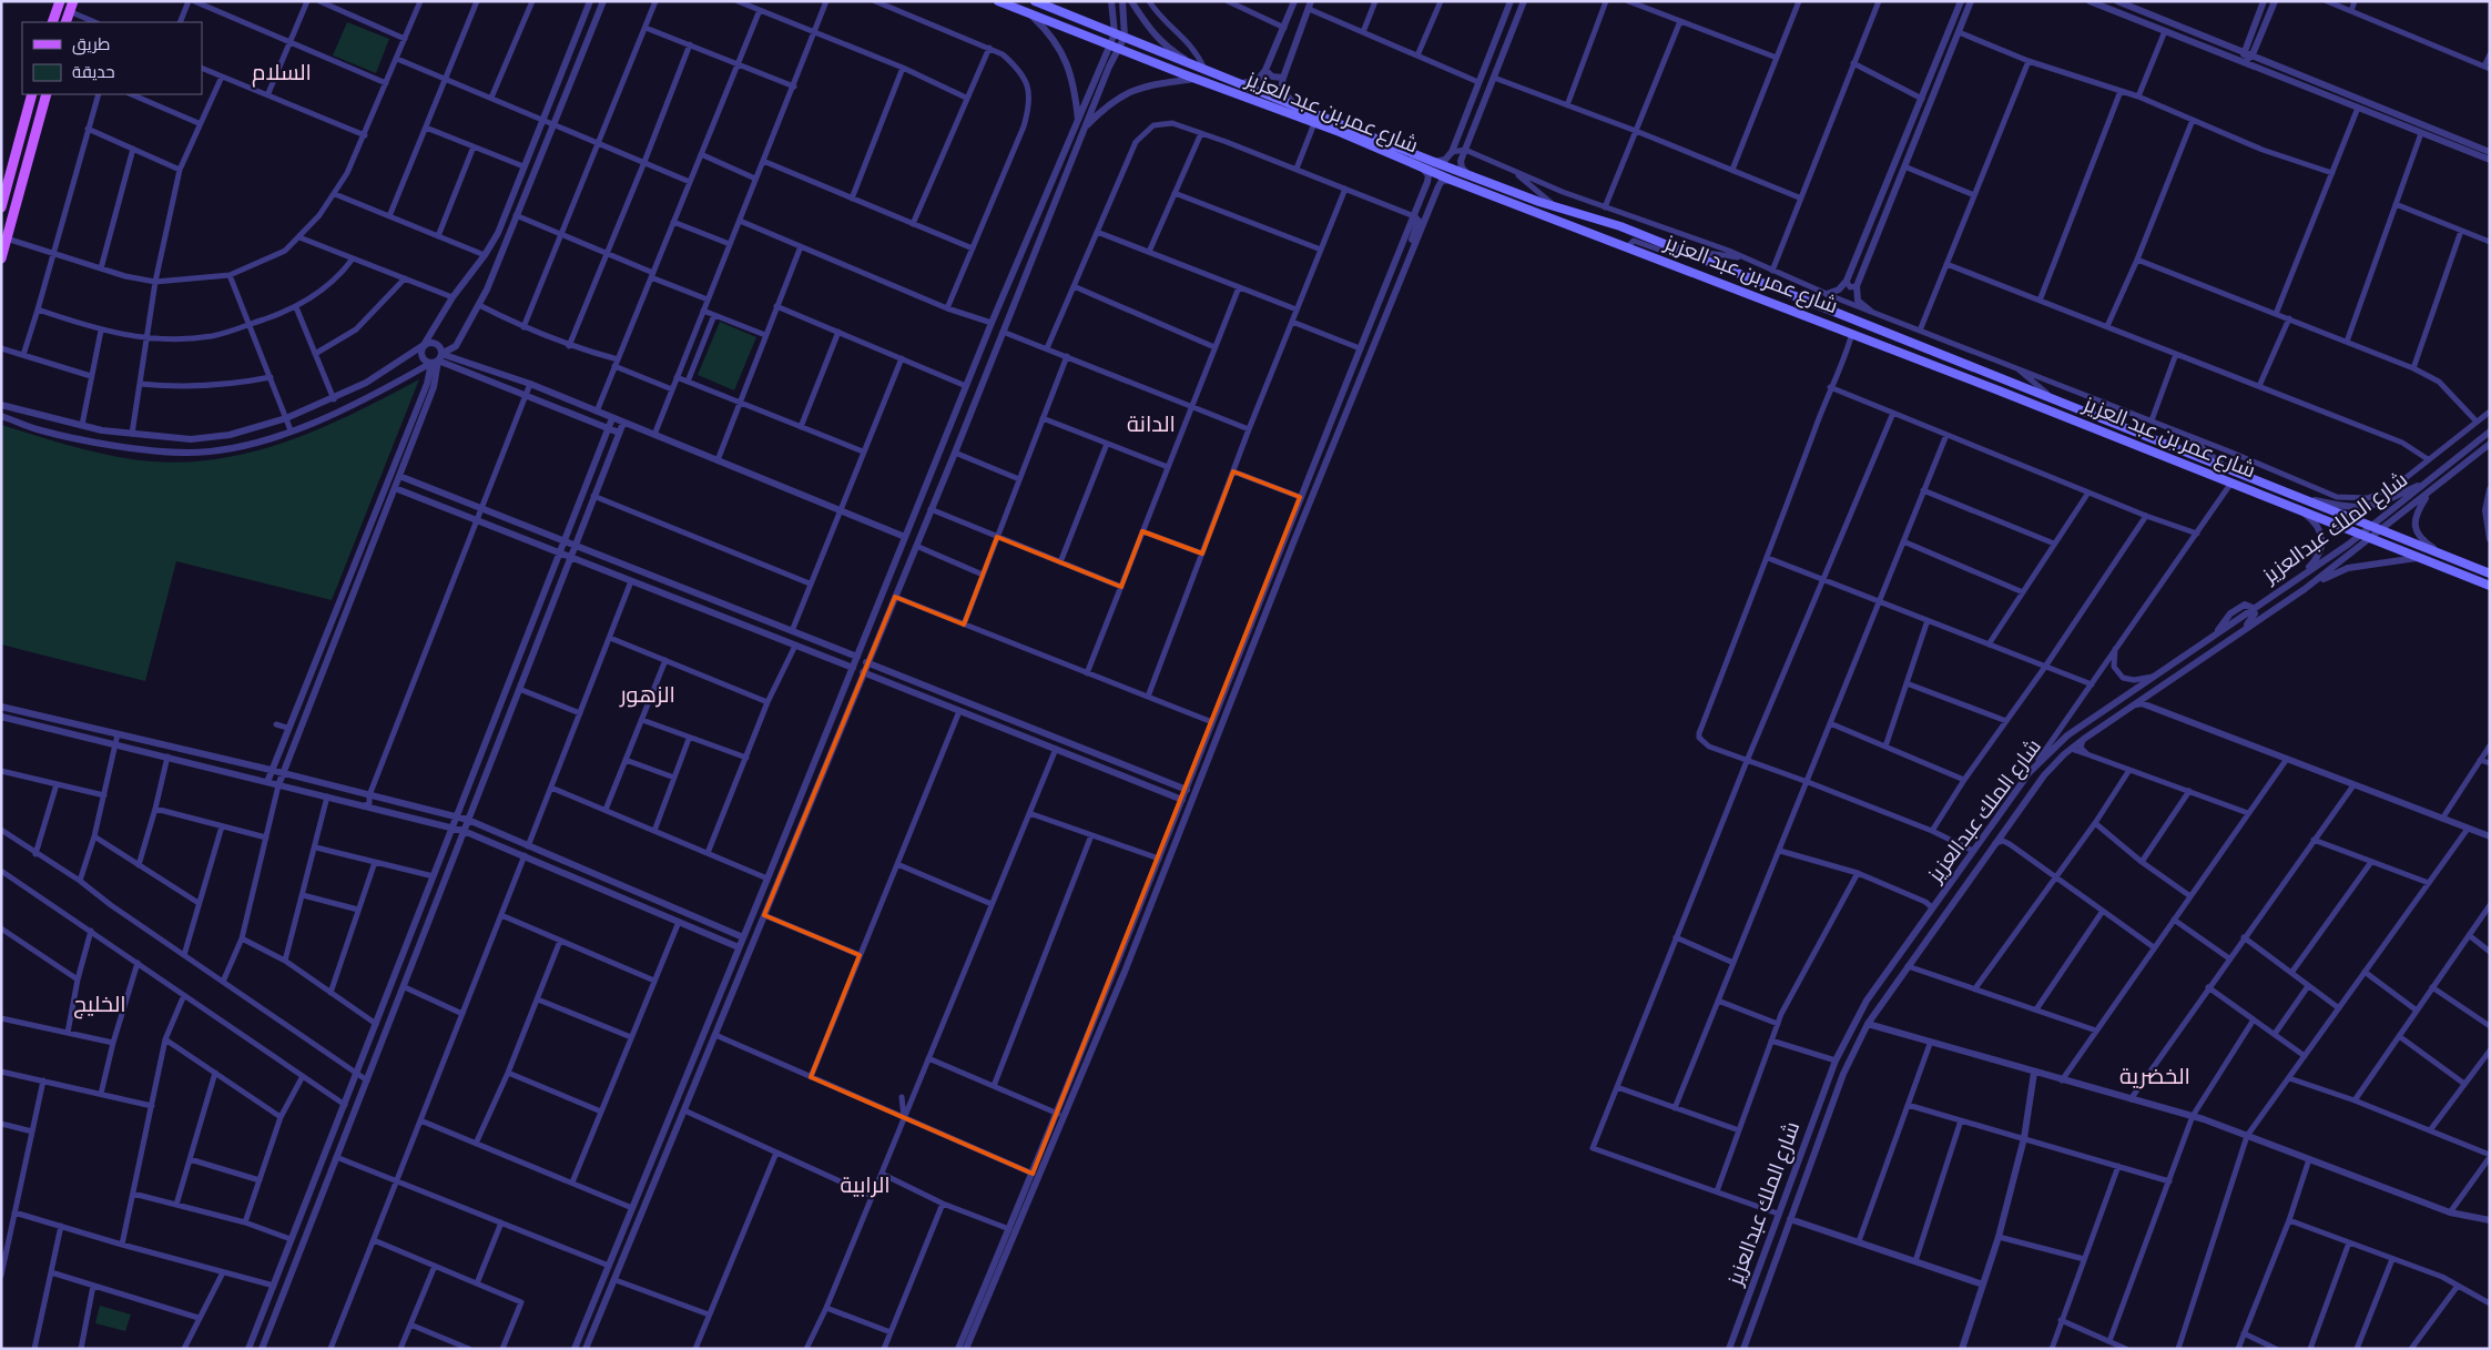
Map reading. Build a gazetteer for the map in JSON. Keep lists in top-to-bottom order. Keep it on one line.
{"streets":{"main road":["شارع عمر بن عبد العزيز"],"street":["شارع الملك عبدالعزيز"]},"crossings":[["شارع عمر بن عبد العزيز","شارع الملك عبدالعزيز"]],"districts":["السلام","الدانة","الزهور","الخليج","الخضرية","الرابية"],"legend":["طريق","حديقة"]}
